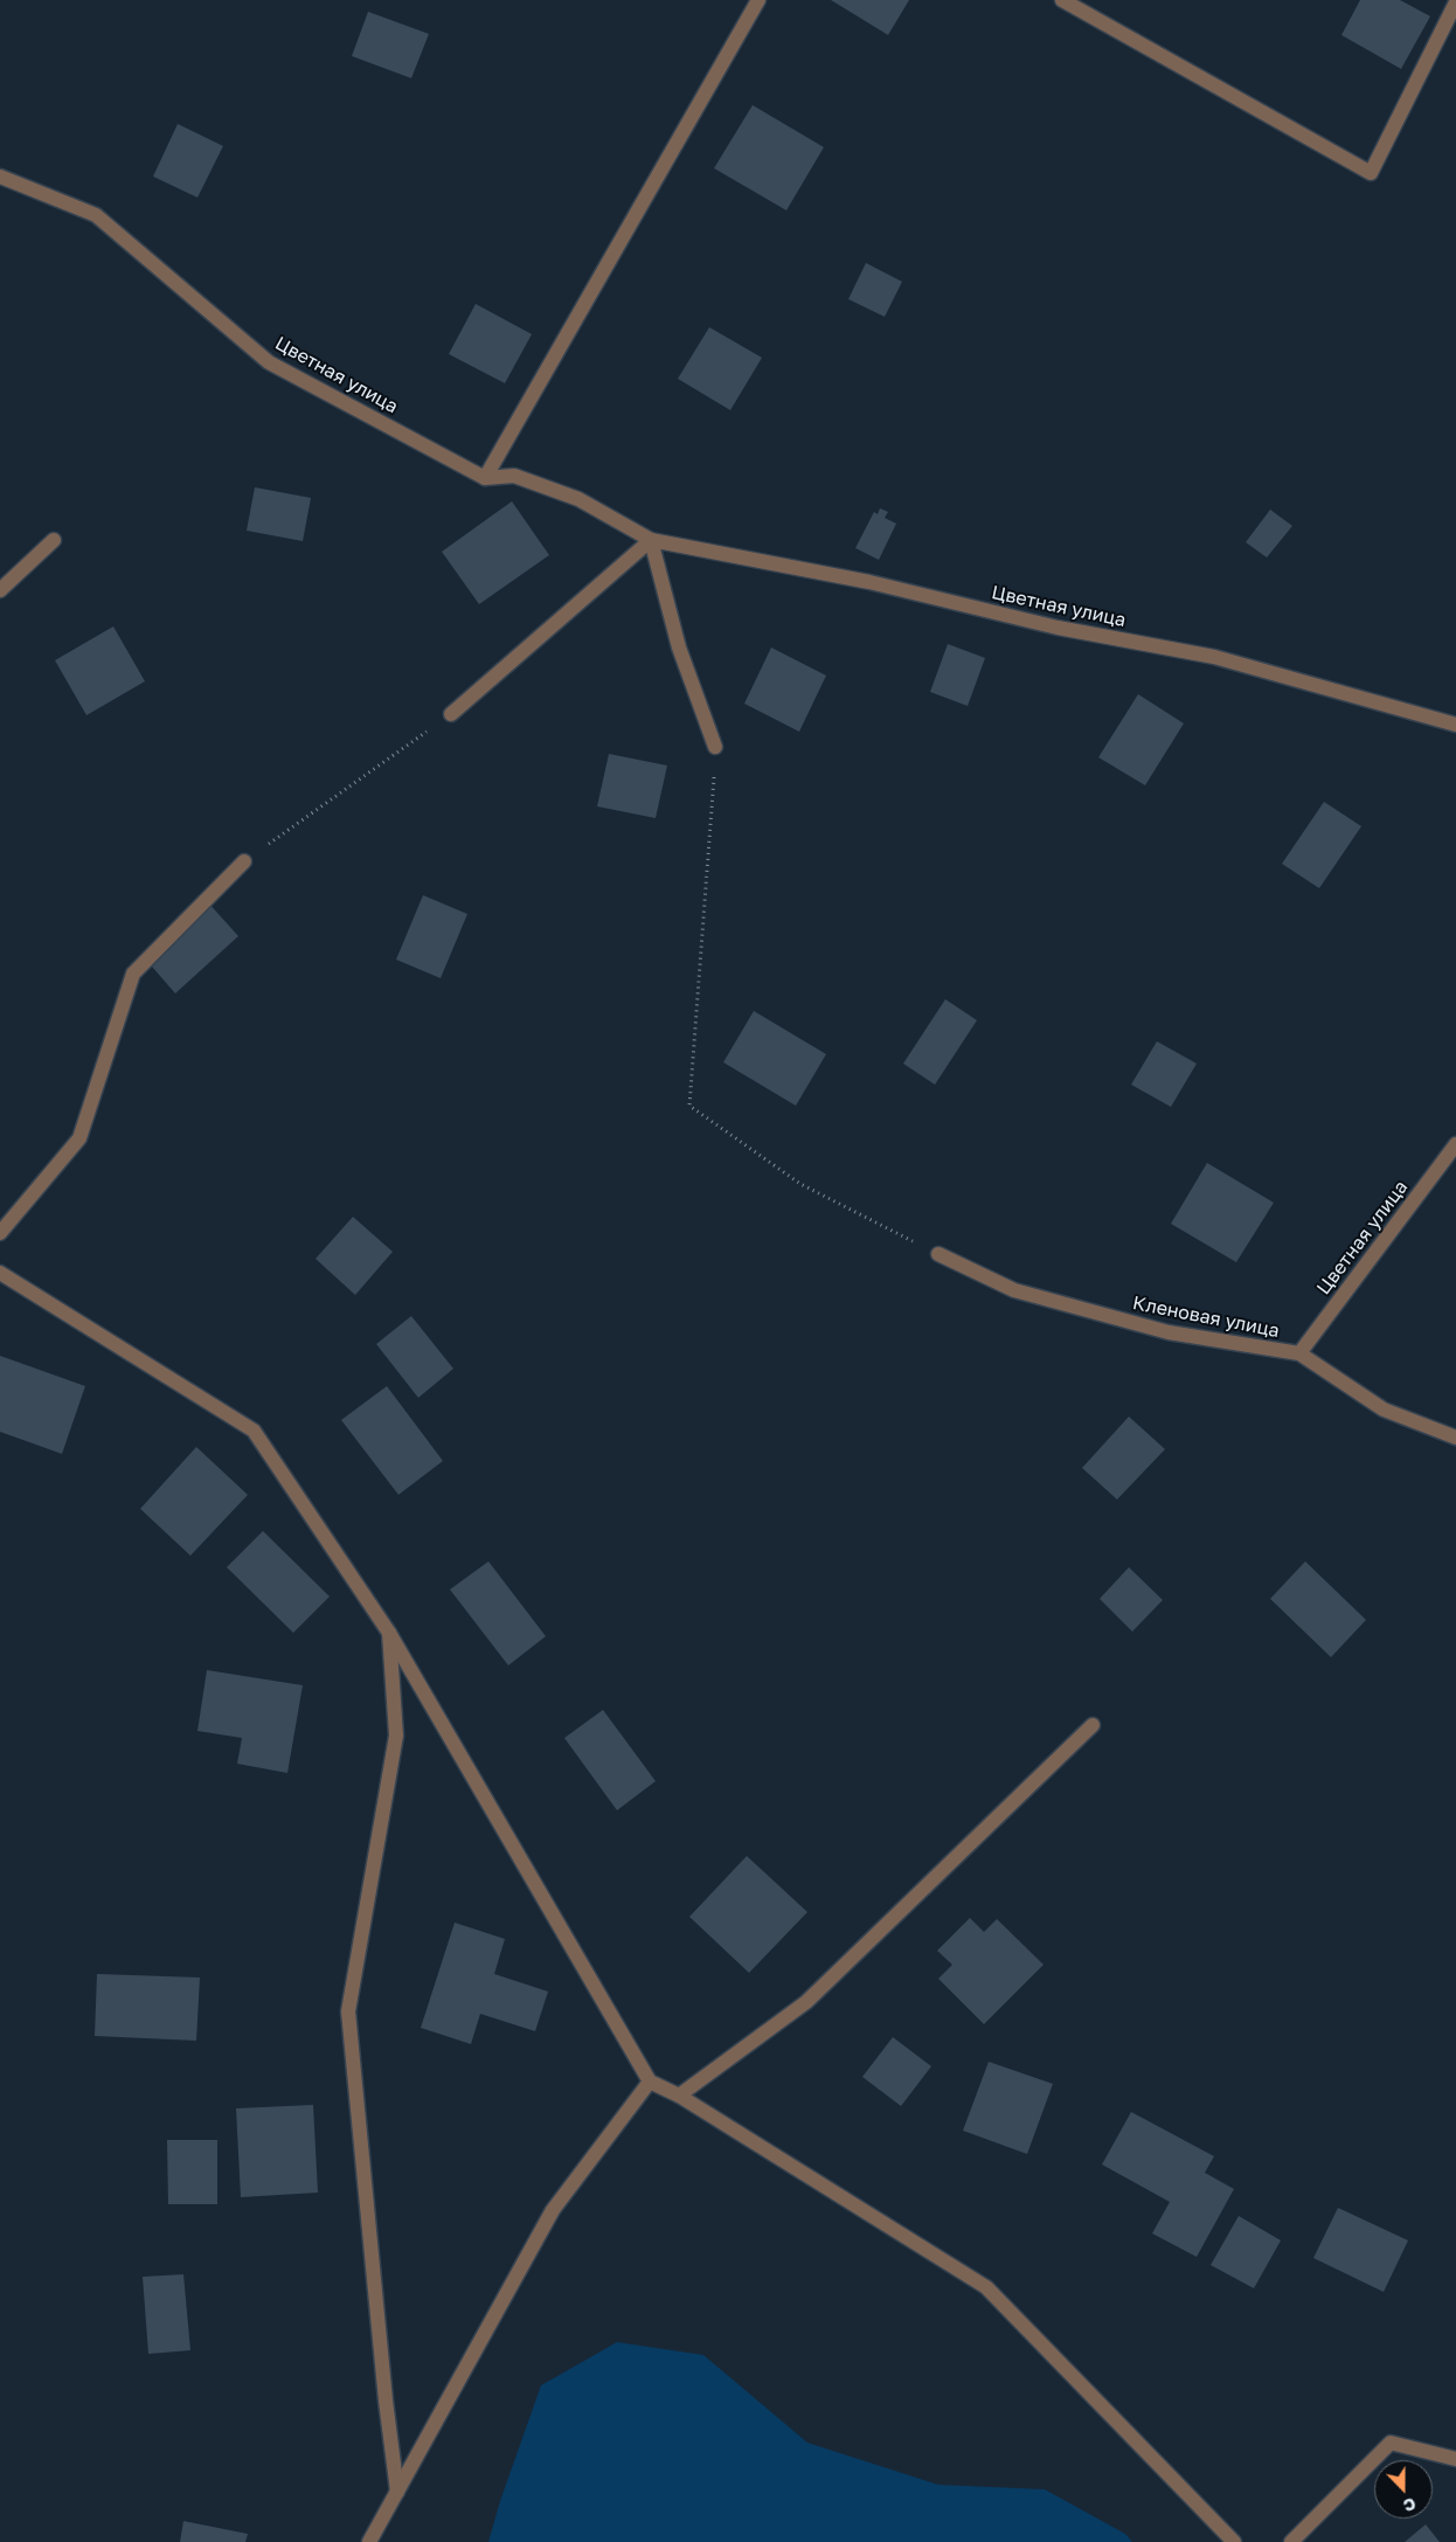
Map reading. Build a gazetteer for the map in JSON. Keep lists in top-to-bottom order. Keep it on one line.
{"streets":{"street":["Цветная улица","Кленовая улица"]},"crossings":[["Цветная улица","Кленовая улица"]],"north":"bottom"}
